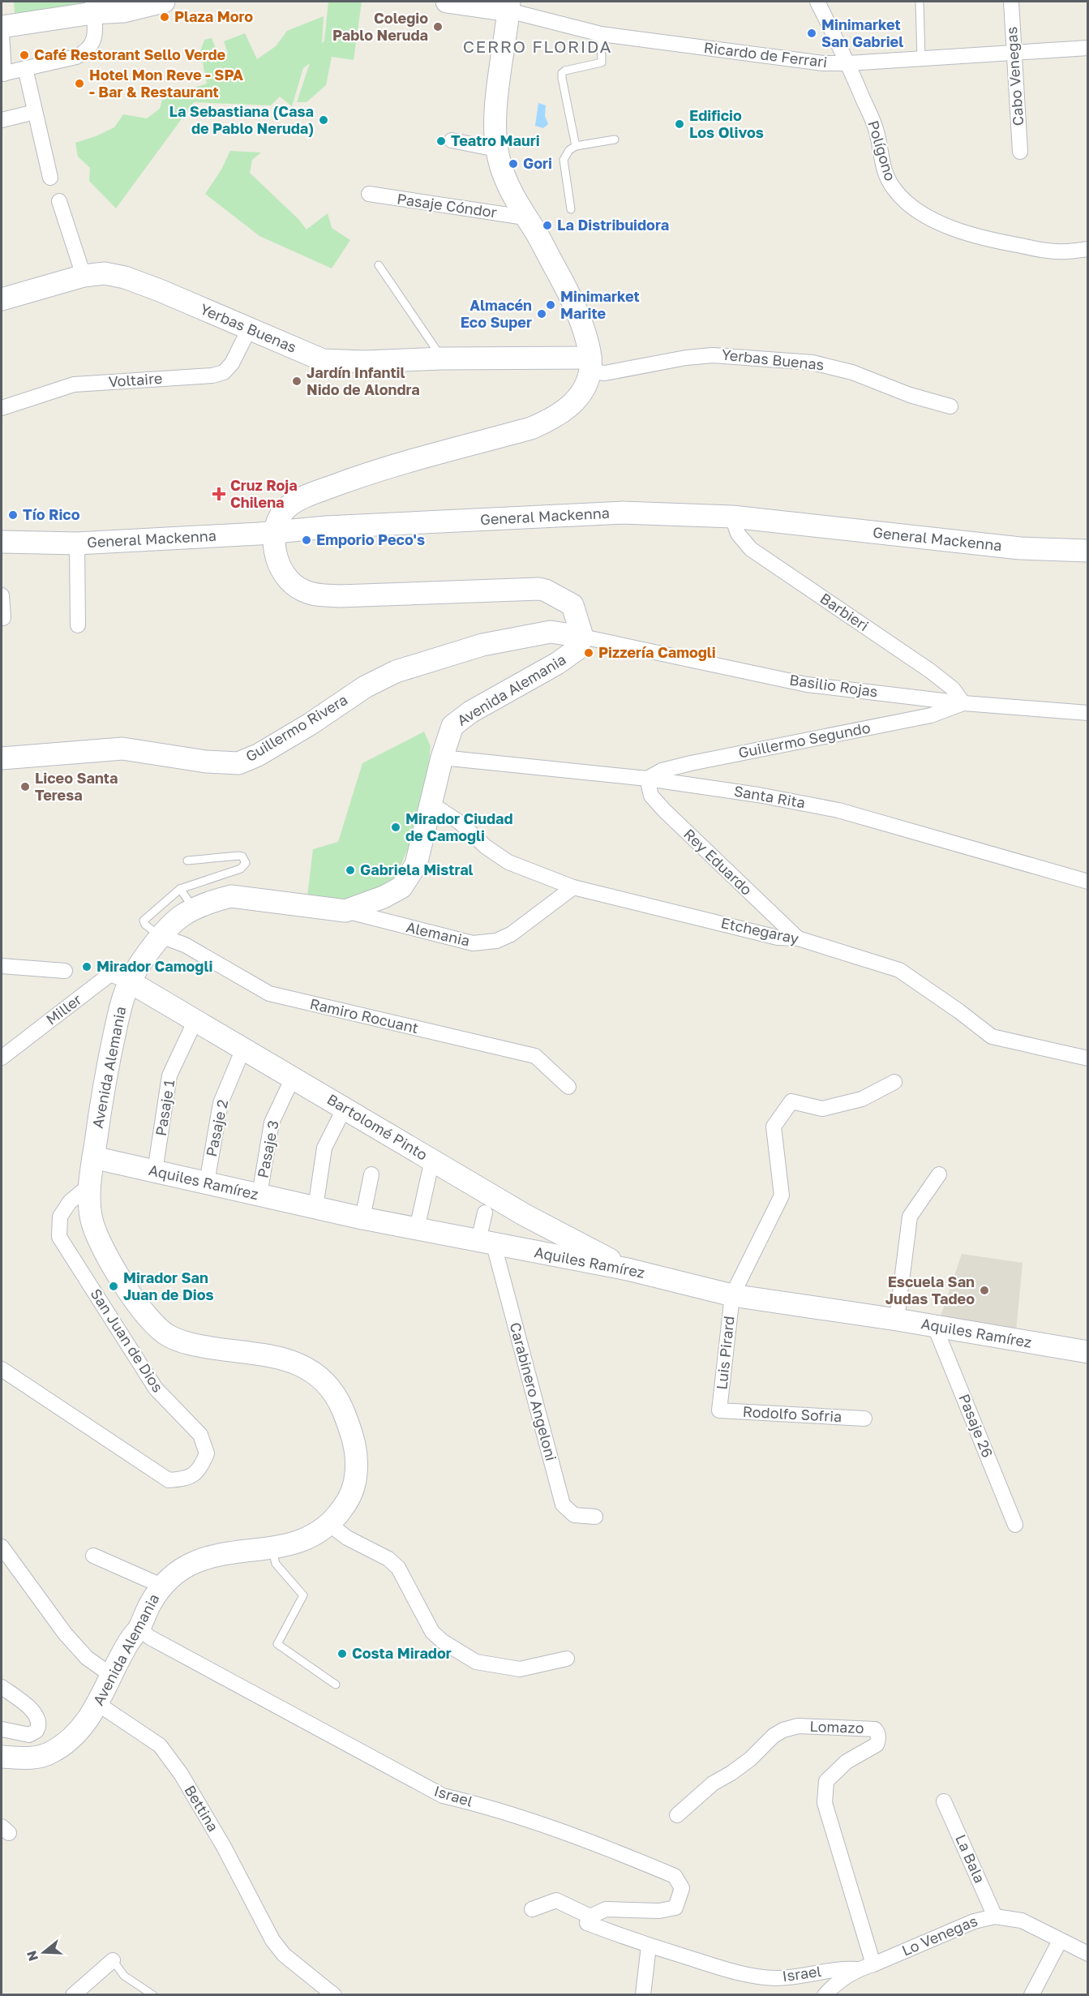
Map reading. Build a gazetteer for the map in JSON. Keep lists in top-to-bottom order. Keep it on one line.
{"streets":{"main road":["Ricardo de Ferrari","Yerbas Buenas","General Mackenna","Avenida Alemania","Guillermo Rivera","Bartolomé Pinto","Aquiles Ramírez"],"street":["Cabo Venegas","Polígono","Pasaje Cóndor","Voltaire","Barbieri","Basilio Rojas","Guillermo Segundo","Santa Rita","Rey Eduardo","Etchegaray","Alemania","Miller","Ramiro Rocuant","Pasaje 1","Pasaje 2","Pasaje 3","San Juan de Dios","Luis Pirard","Carabinero Angeloni","Rodolfo Sofria","Pasaje 26","Lomazo","Israel","Bettina","La Bala","Lo Venegas"]},"crossings":[["Ricardo de Ferrari","Cabo Venegas"],["Ricardo de Ferrari","Polígono"],["Yerbas Buenas","Voltaire"],["General Mackenna","Barbieri"],["Barbieri","Basilio Rojas"],["Barbieri","Guillermo Segundo"],["Basilio Rojas","Avenida Alemania"],["Basilio Rojas","Guillermo Rivera"],["Basilio Rojas","Guillermo Segundo"],["Avenida Alemania","Guillermo Rivera"],["Avenida Alemania","Santa Rita"],["Avenida Alemania","Etchegaray"],["Avenida Alemania","Alemania"],["Avenida Alemania","Miller"],["Avenida Alemania","Ramiro Rocuant"],["Avenida Alemania","Bartolomé Pinto"],["Avenida Alemania","Aquiles Ramírez"],["Avenida Alemania","San Juan de Dios"],["Avenida Alemania","Israel"],["Avenida Alemania","Bettina"],["Guillermo Segundo","Santa Rita"],["Guillermo Segundo","Rey Eduardo"],["Santa Rita","Rey Eduardo"],["Rey Eduardo","Etchegaray"],["Etchegaray","Alemania"],["Miller","Bartolomé Pinto"],["Pasaje 1","Bartolomé Pinto"],["Pasaje 1","Aquiles Ramírez"],["Bartolomé Pinto","Pasaje 2"],["Bartolomé Pinto","Pasaje 3"],["Bartolomé Pinto","Aquiles Ramírez"],["Pasaje 2","Aquiles Ramírez"],["Pasaje 3","Aquiles Ramírez"],["Aquiles Ramírez","Luis Pirard"],["Aquiles Ramírez","Carabinero Angeloni"],["Aquiles Ramírez","Pasaje 26"],["Luis Pirard","Rodolfo Sofria"],["Lomazo","Lo Venegas"],["Israel","Lo Venegas"],["La Bala","Lo Venegas"]],"districts":["CERRO FLORIDA"],"places":{"other":["Plaza Moro","Colegio Pablo Neruda","Minimarket San Gabriel","Café Restorant Sello Verde","Hotel Mon Reve - SPA - Bar & Restaurant","La Sebastiana (Casa de Pablo Neruda)","Edificio Los Olivos","Teatro Mauri","Gori","La Distribuidora","Minimarket Marite","Almacén Eco Super","Jardín Infantil Nido de Alondra","Tío Rico","Emporio Peco's","Pizzería Camogli","Liceo Santa Teresa","Mirador Ciudad de Camogli","Gabriela Mistral","Mirador Camogli","Mirador San Juan de Dios","Escuela San Judas Tadeo","Costa Mirador"],"health":["Cruz Roja Chilena"]},"north":"left"}
